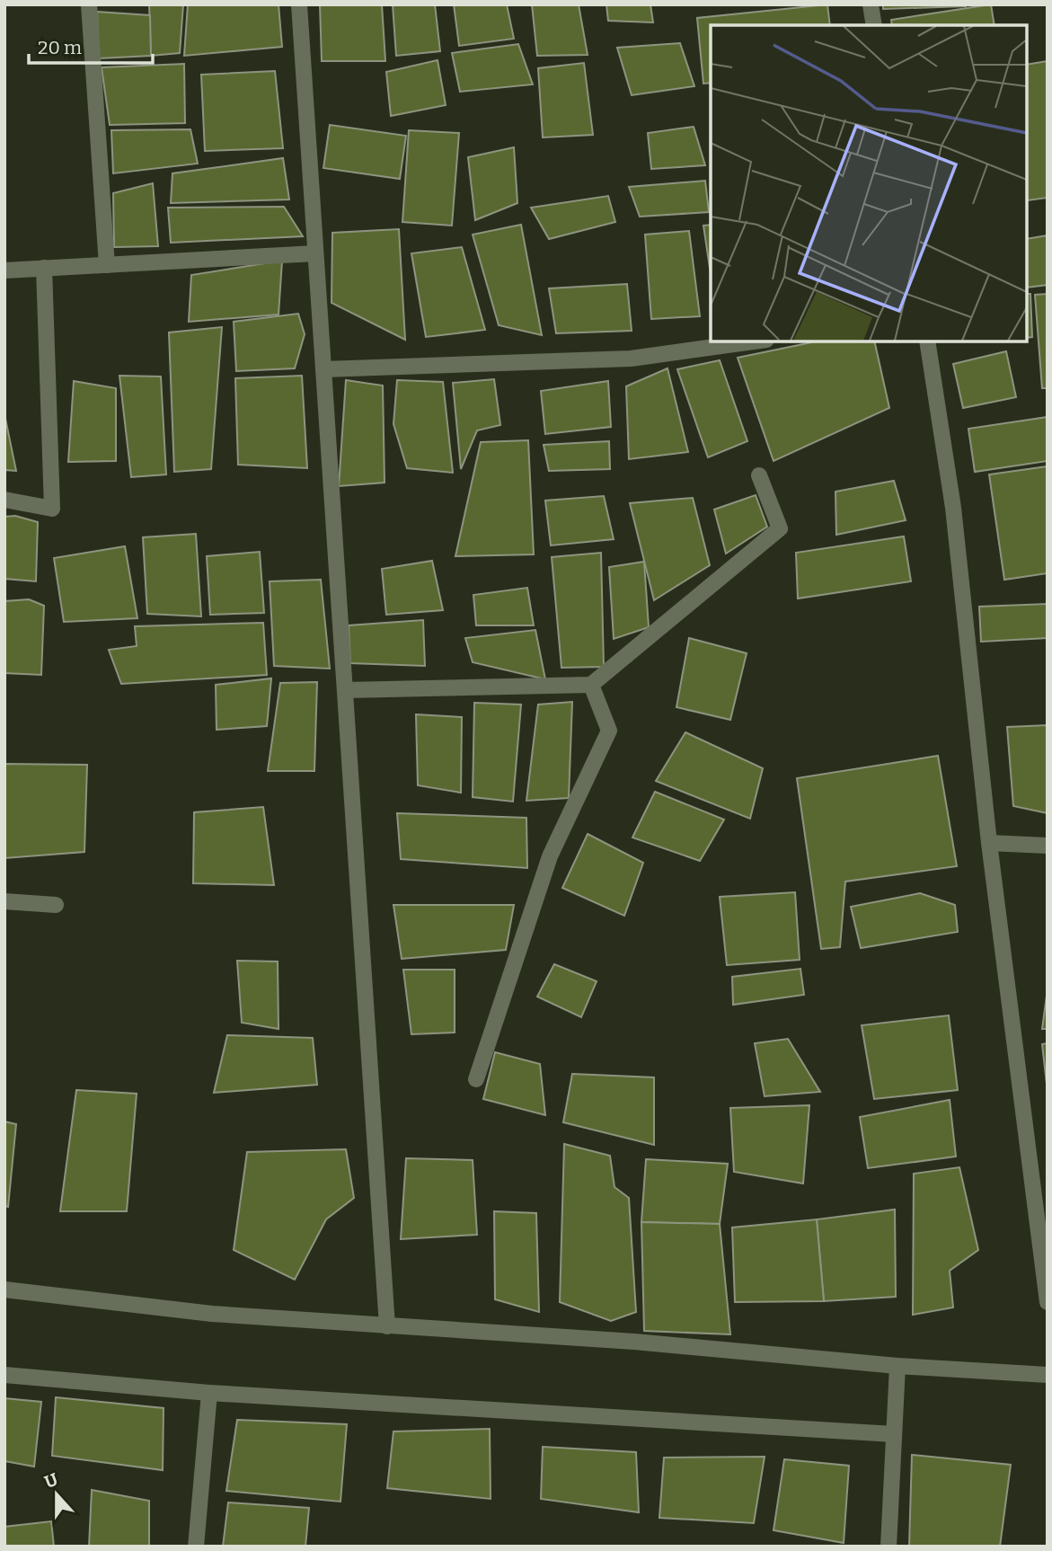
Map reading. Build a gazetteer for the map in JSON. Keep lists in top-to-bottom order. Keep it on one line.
{"scale_bar":"20 m","north":"top"}
